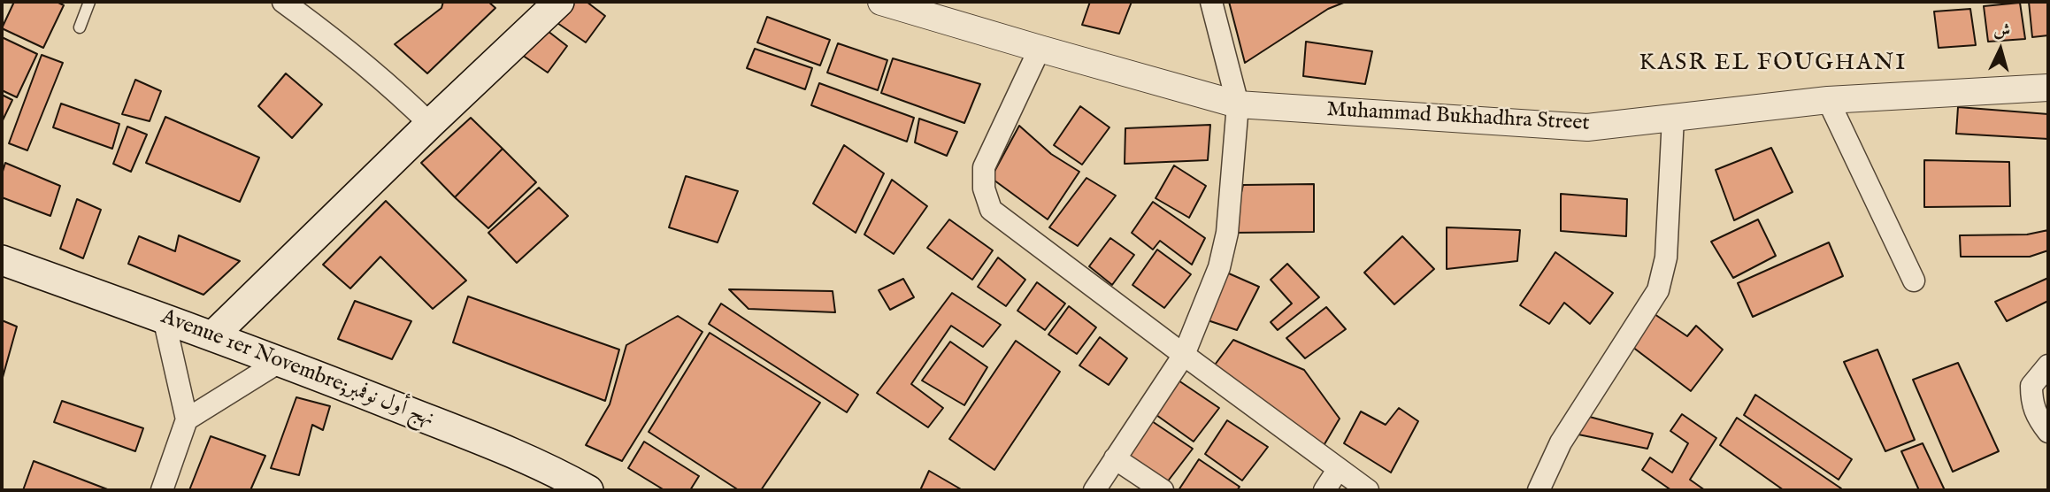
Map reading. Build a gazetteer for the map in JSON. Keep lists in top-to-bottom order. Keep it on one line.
{"streets":{"main road":["Avenue 1er Novembre;نهج أول نوفمبر"],"street":["Muhammad Bukhadhra Street"]},"districts":["KASR EL FOUGHANI"],"north":"top"}
